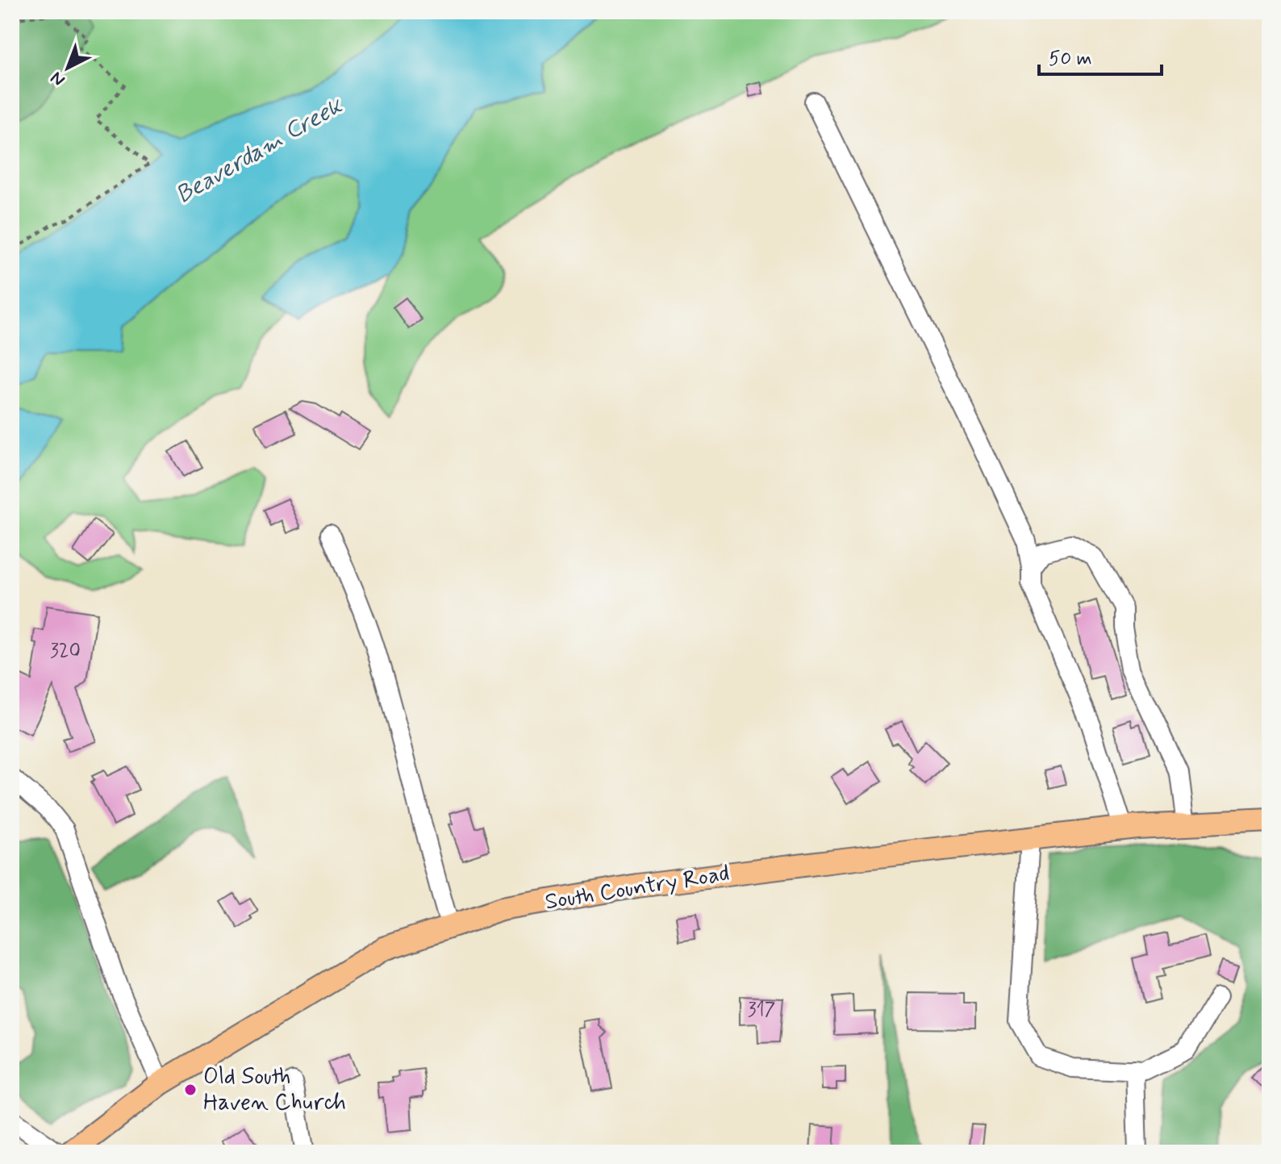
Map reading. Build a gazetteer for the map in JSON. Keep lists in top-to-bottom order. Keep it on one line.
{"streets":{"main road":["South Country Road"]},"water":["Beaverdam Creek"],"places":["Old South Haven Church"],"house_numbers":["320","317"],"scale_bar":"50 m","north":"bottom left"}
